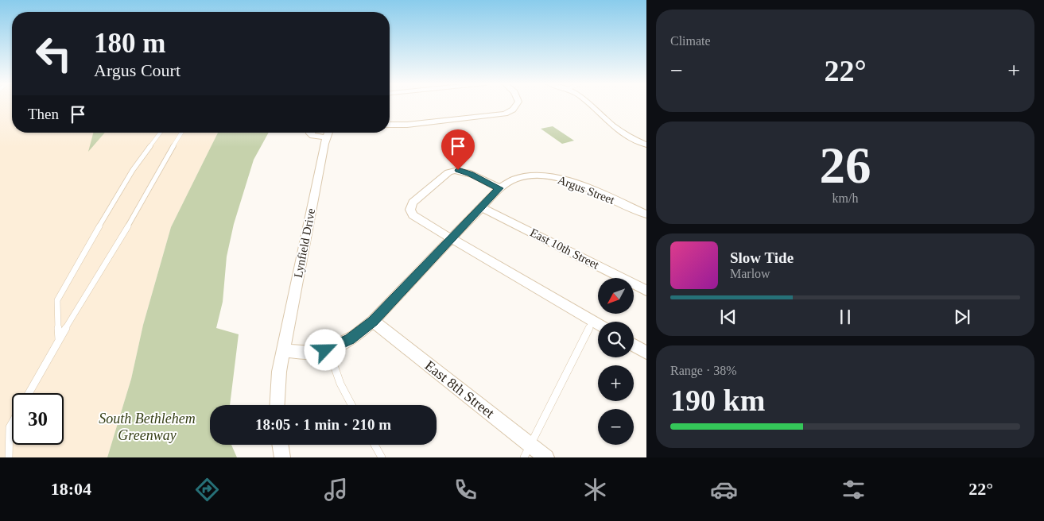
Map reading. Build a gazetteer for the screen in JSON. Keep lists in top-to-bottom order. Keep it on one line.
{"streets":{"street":["Argus Street","Lynfield Drive","East 10th Street","East 8th Street"]},"crossings":[["Argus Street","Lynfield Drive"],["Argus Street","East 10th Street"],["Argus Street","East 8th Street"]],"parks":["South Bethlehem Greenway"],"north":"bottom left","page":{"tile":["Climate",["26","km/h"],["Range · 38%","190 km"]],"turn":["180 m","Argus Court"],"heat":["−","22°","+"],"then":"Then","song":["Slow Tide","Marlow"],"map_buttons":["+","−"],"limit":"30","trip":"18:05 · 1 min · 210 m","tabs":["18:04","22°"]}}
